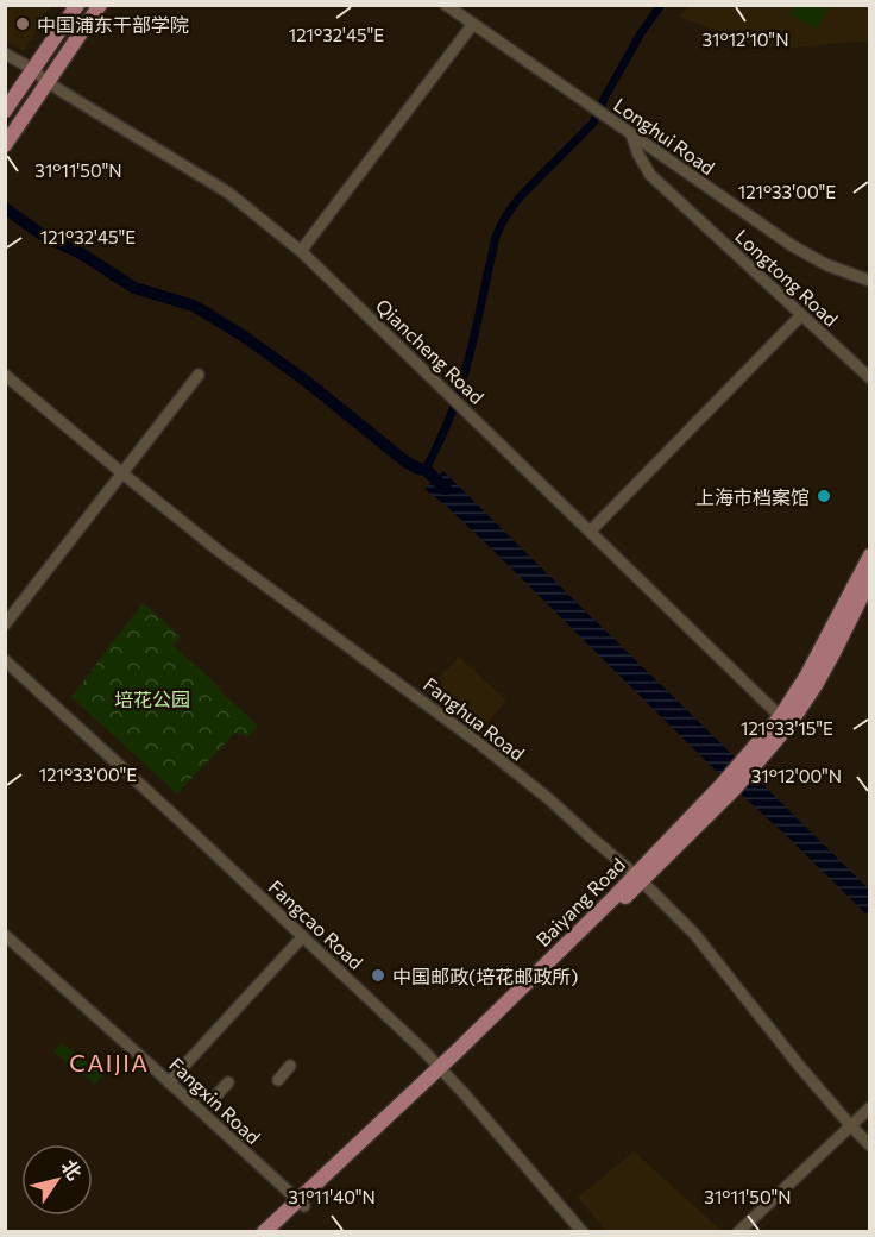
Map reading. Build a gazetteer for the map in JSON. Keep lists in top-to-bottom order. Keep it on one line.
{"streets":{"main road":["Baiyang Road"],"street":["Longhui Road","Longtong Road","Qiancheng Road","Fanghua Road","Fangcao Road","Fangxin Road"]},"crossings":[["Longhui Road","Longtong Road"],["Qiancheng Road","Baiyang Road"],["Fanghua Road","Baiyang Road"],["Baiyang Road","Fangcao Road"],["Baiyang Road","Fangxin Road"]],"districts":["CAIJIA"],"parks":["培花公园"],"places":["中国浦东干部学院","上海市档案馆","中国邮政(培花邮政所)"],"north":"top right","coordinates":["121°32'45\"E","31°12'10\"N","31°11'50\"N","121°33'00\"E","121°33'15\"E","31°12'00\"N","31°11'40\"N"]}
